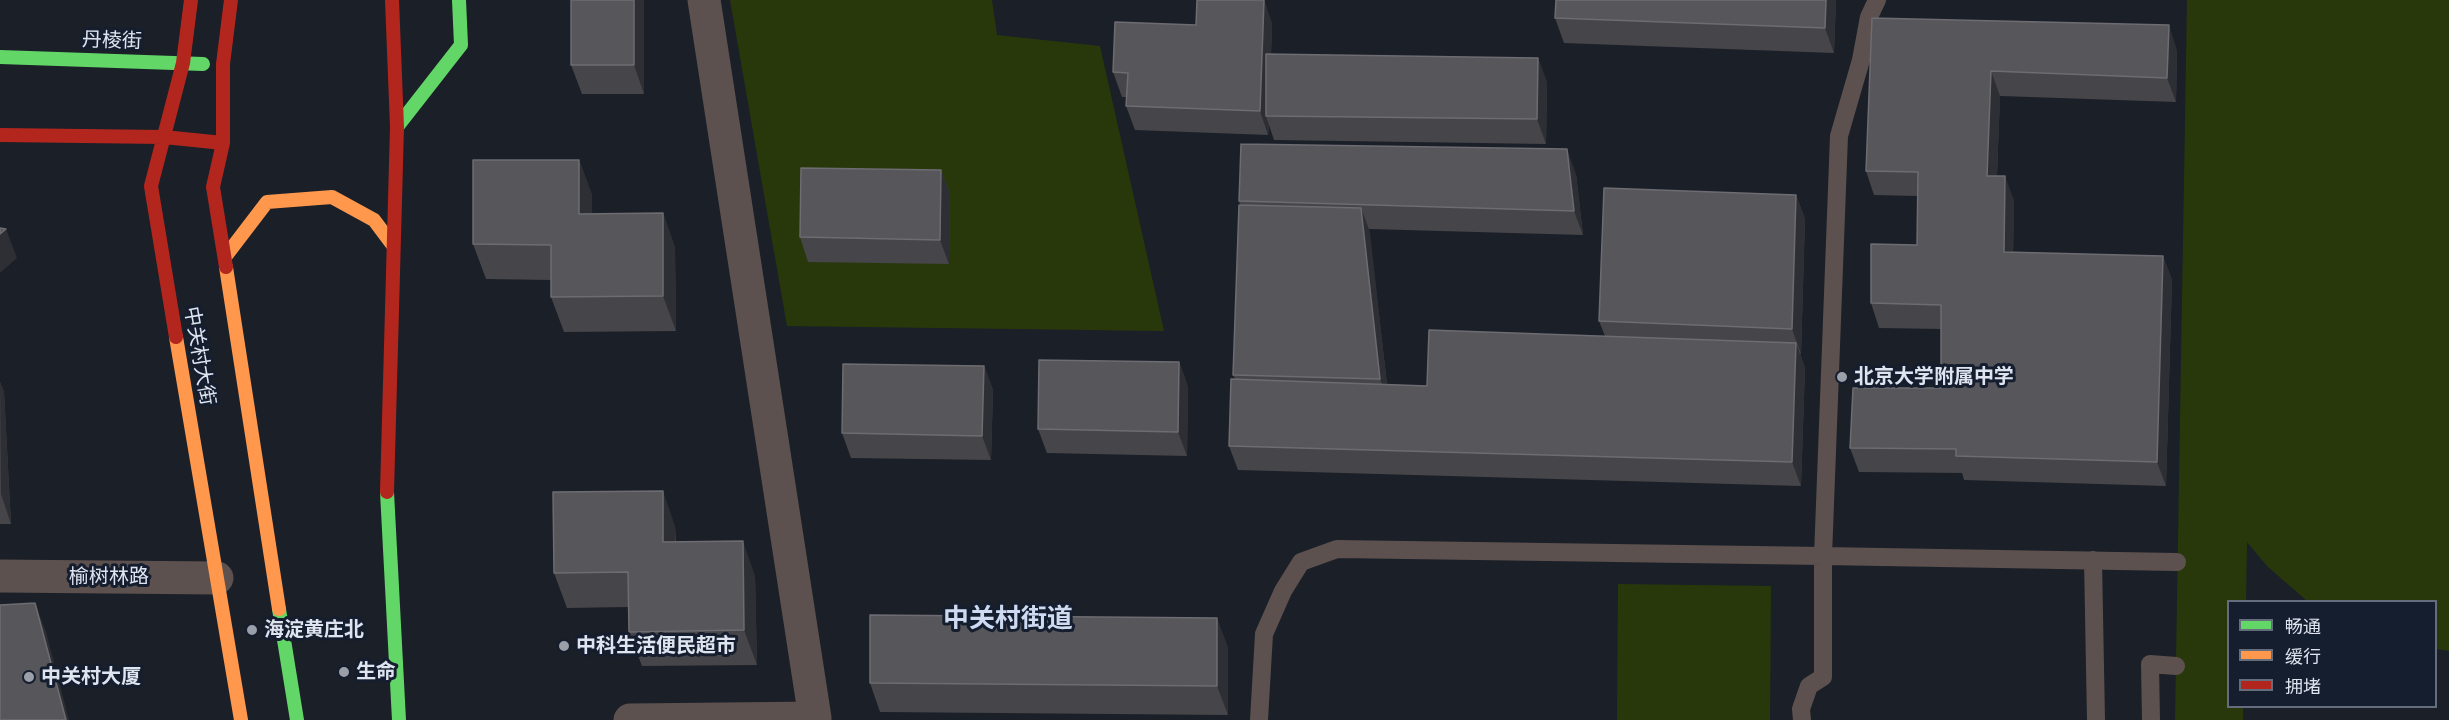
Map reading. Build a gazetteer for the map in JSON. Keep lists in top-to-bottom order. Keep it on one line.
{"streets":{"main road":["丹棱街","中关村大街"],"street":["榆树林路"]},"crossings":[["丹棱街","中关村大街"],["中关村大街","榆树林路"]],"districts":["中关村街道"],"places":["北京大学附属中学","海淀黄庄北","中科生活便民超市","生命","中关村大厦"],"legend":["畅通","缓行","拥堵"]}
